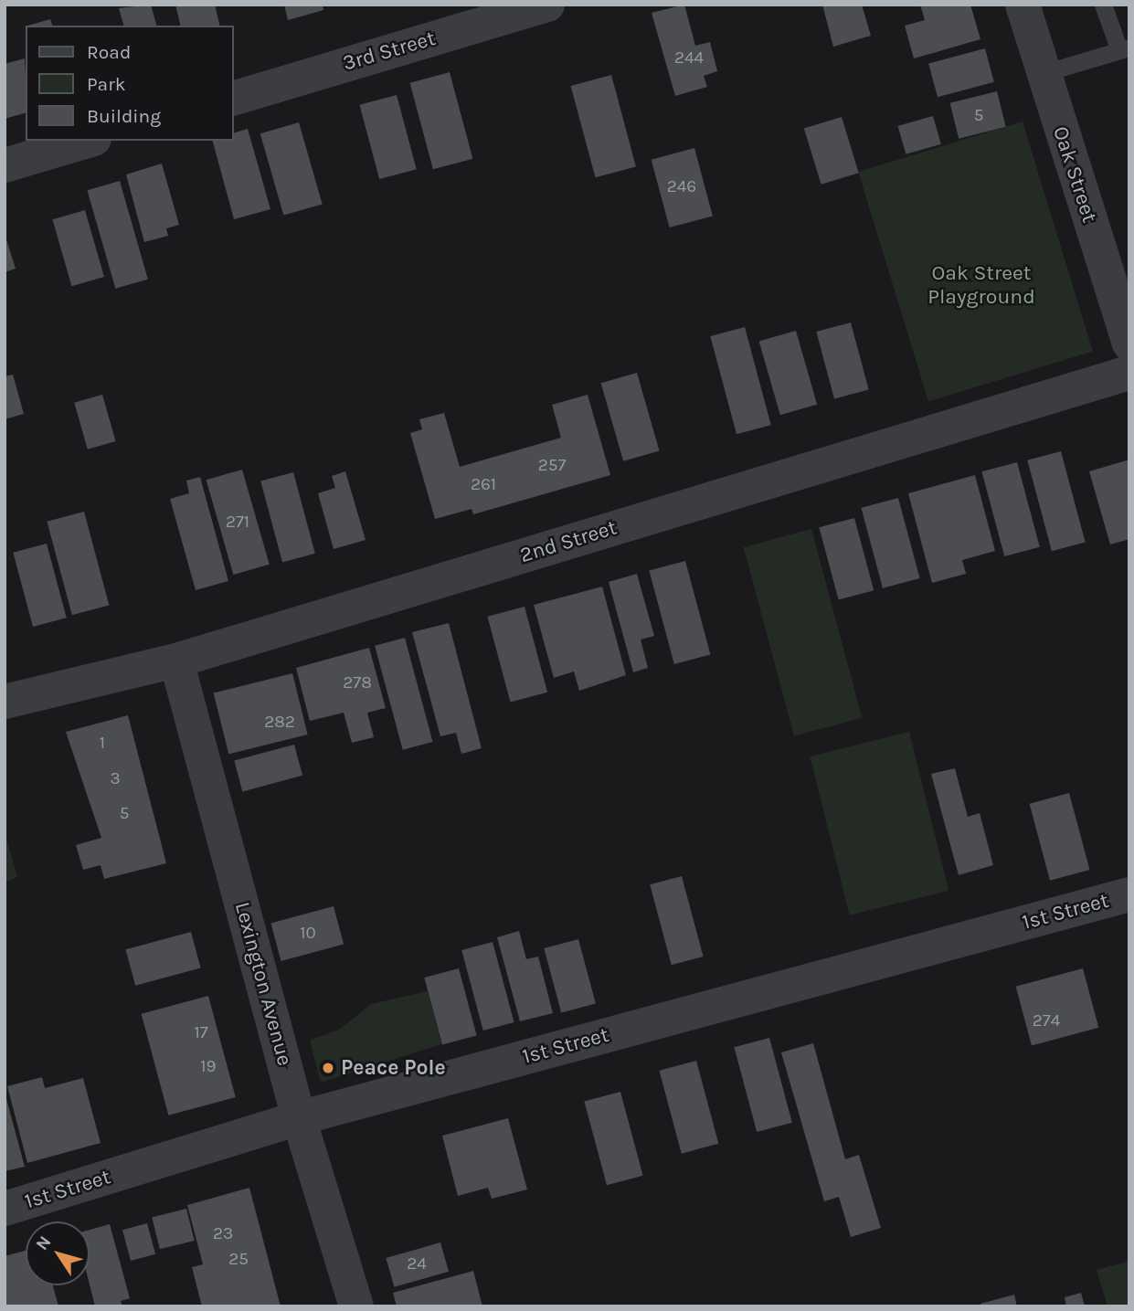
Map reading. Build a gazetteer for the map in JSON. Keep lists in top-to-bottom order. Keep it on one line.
{"streets":{"street":["3rd Street","Oak Street","2nd Street","1st Street","Lexington Avenue"]},"crossings":[["2nd Street","Lexington Avenue"],["1st Street","Lexington Avenue"]],"parks":["Oak Street Playground"],"places":["Peace Pole"],"house_numbers":["244","5","246","257","261","271","278","282","1","3","5","10","274","17","19","23","25","24"],"legend":["Road","Park","Building"],"north":"top left"}
